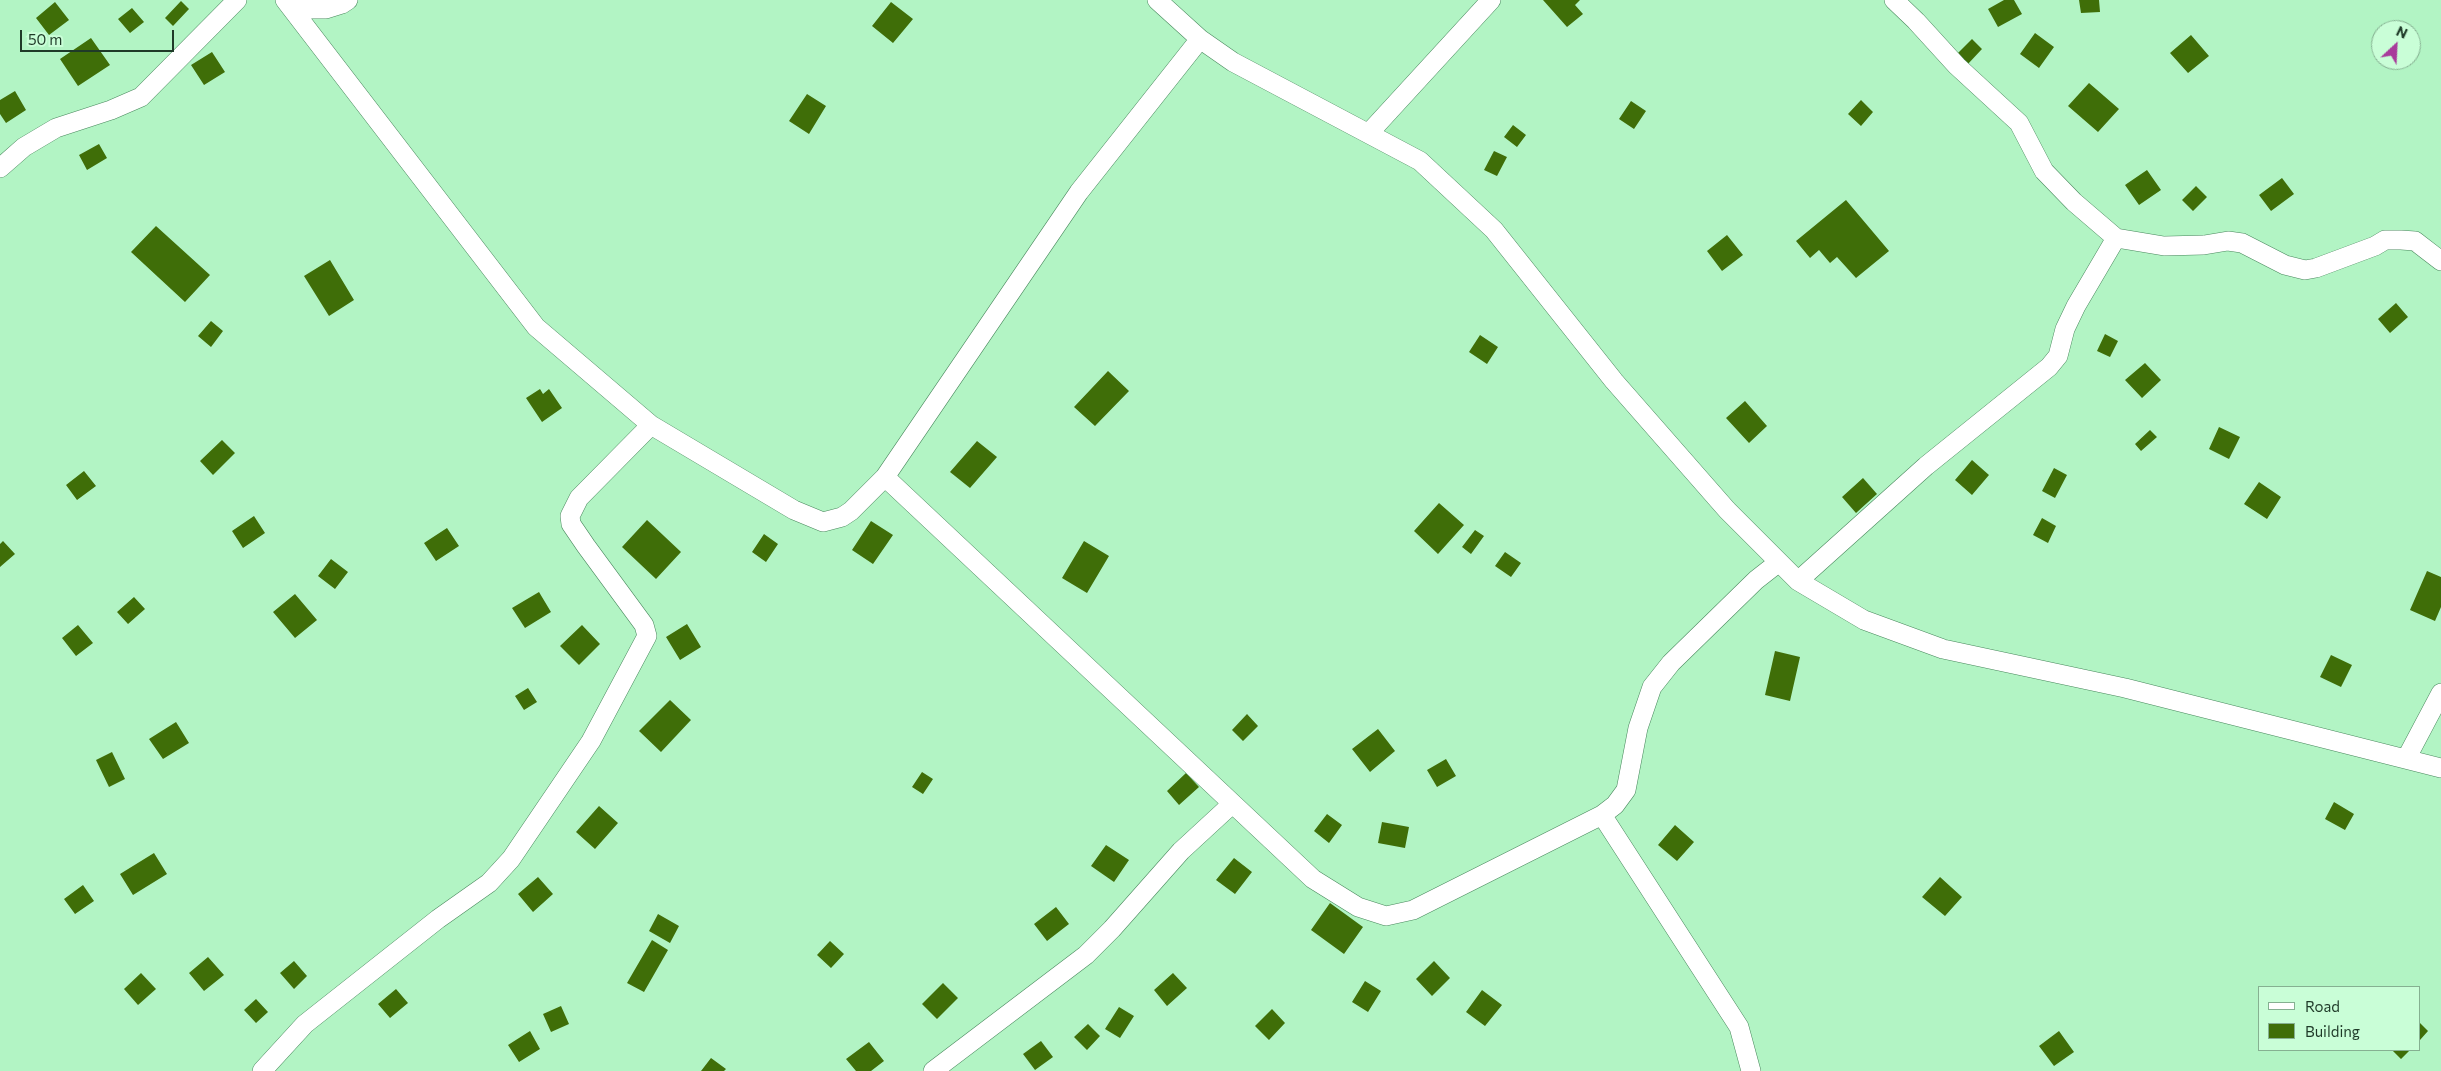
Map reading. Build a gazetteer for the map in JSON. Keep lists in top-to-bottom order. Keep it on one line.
{"legend":["Road","Building"],"scale_bar":"50 m","north":"top right"}
